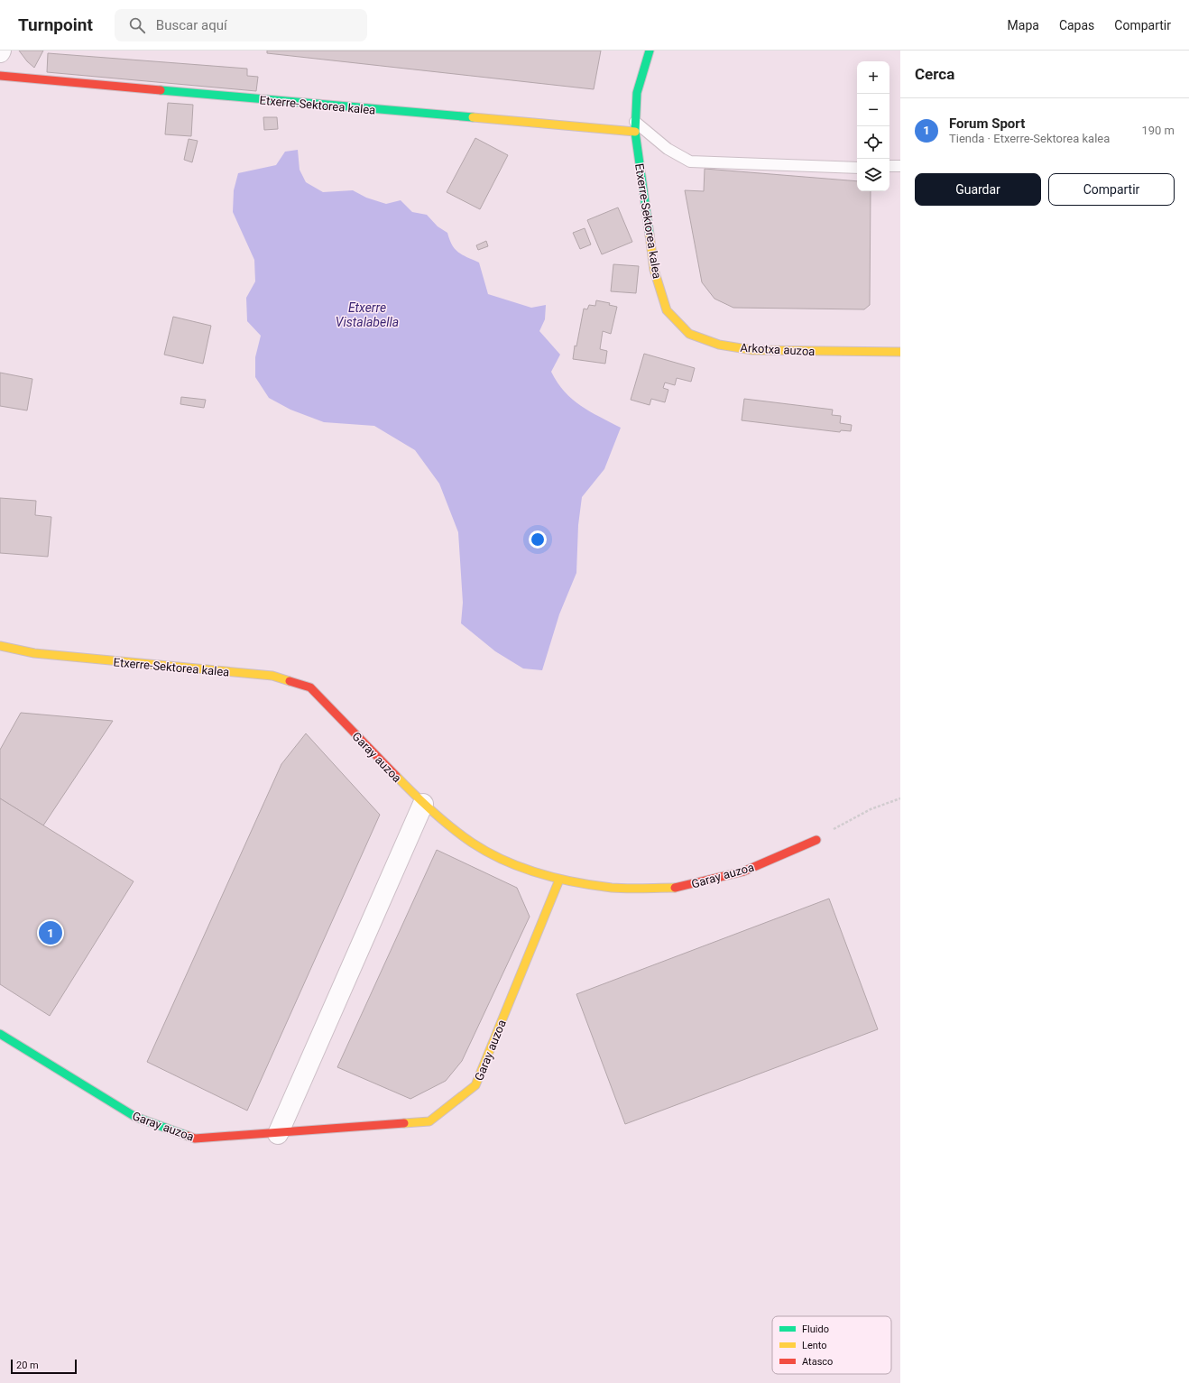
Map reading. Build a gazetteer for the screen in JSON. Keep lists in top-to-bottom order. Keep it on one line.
{"streets":{"street":["Etxerre-Sektorea kalea","Arkotxa auzoa","Garay auzoa"]},"crossings":[["Etxerre-Sektorea kalea","Arkotxa auzoa"],["Etxerre-Sektorea kalea","Garay auzoa"]],"water":["Etxerre Vistalabella"],"legend":["Fluido","Lento","Atasco"],"scale_bar":"20 m","page":{"header":"Turnpoint","search":"Buscar aquí","nav":["Mapa","Capas","Compartir"],"heading":"Cerca","map_buttons":["+","−"],"list":[{"mark":"1","name":"Forum Sport","note":"Tienda · Etxerre-Sektorea kalea","value":"190 m"}],"buttons":["Guardar","Compartir"],"pins":"1","scale":"20 m"}}
